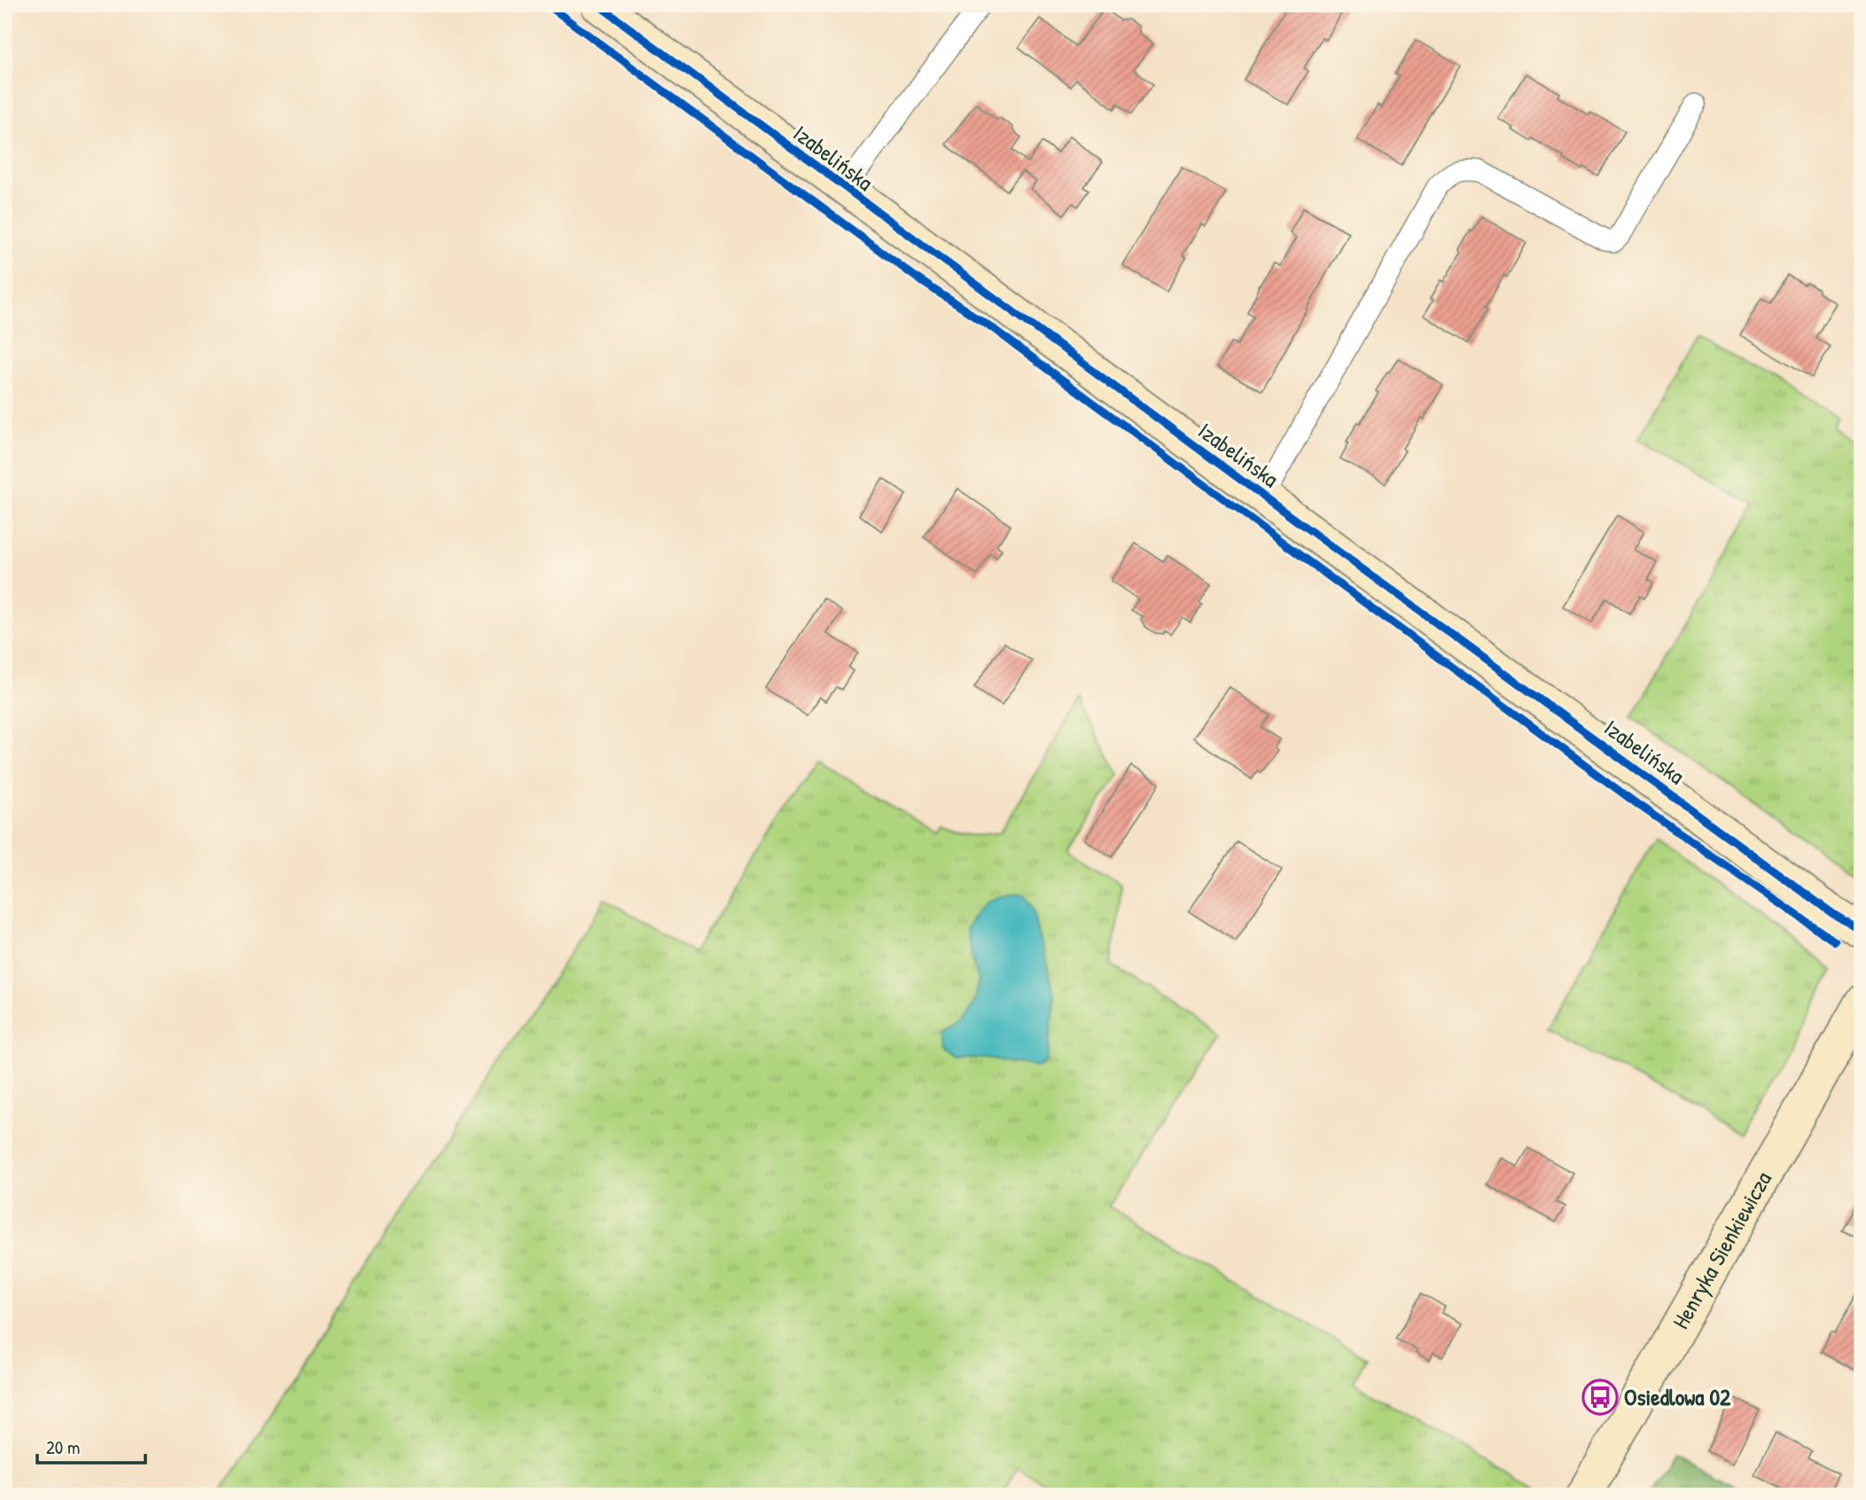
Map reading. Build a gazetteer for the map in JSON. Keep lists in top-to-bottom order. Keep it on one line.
{"streets":{"street":["Izabelińska","Henryka Sienkiewicza"]},"places":{"bus stop":["Osiedlowa 02"]},"scale_bar":"20 m"}
